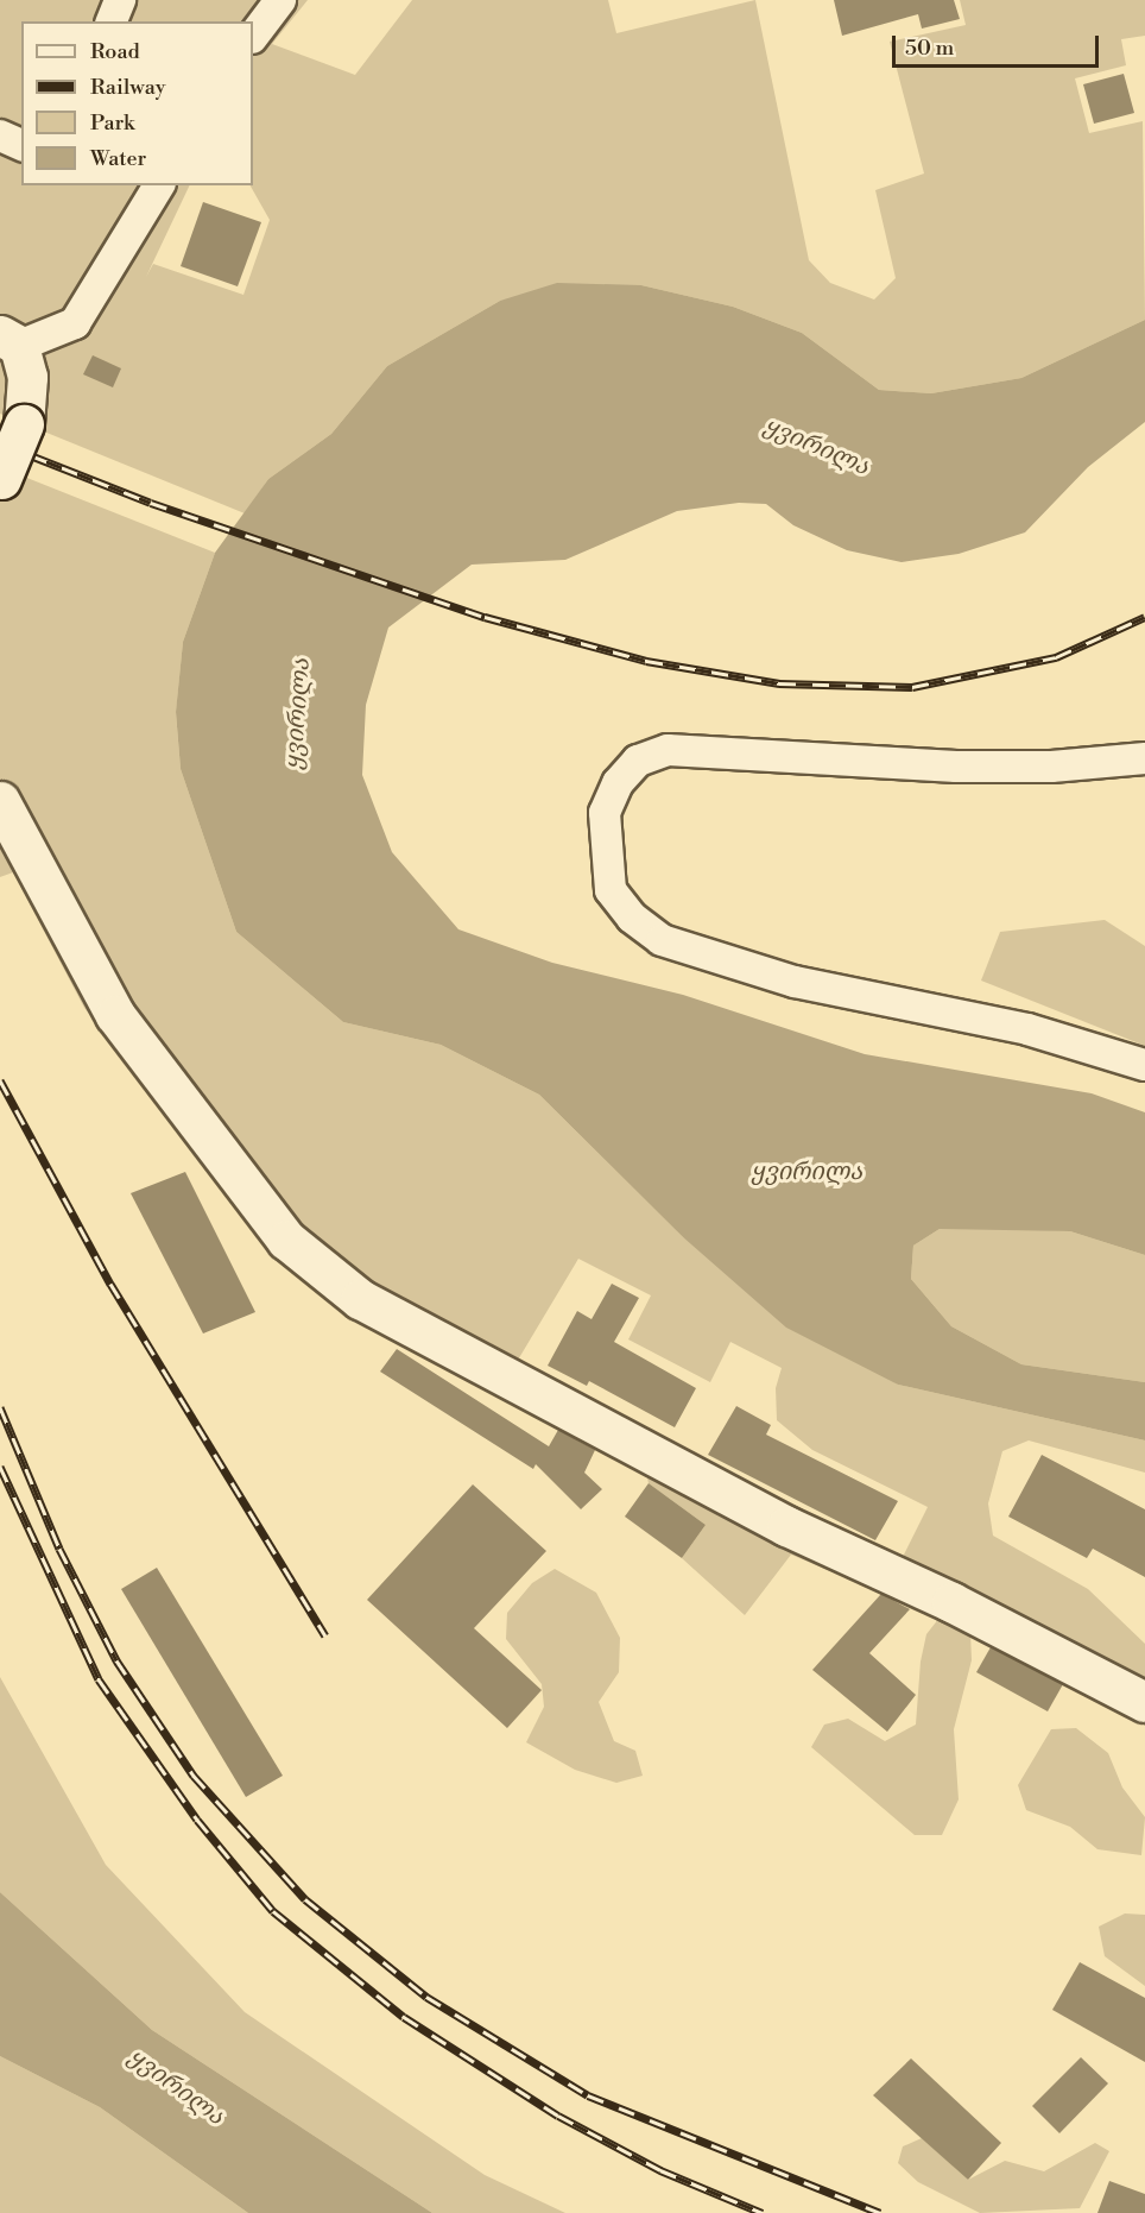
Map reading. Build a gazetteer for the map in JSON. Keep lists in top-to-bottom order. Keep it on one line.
{"water":["ყვირილა"],"legend":["Road","Railway","Park","Water"],"scale_bar":"50 m"}
